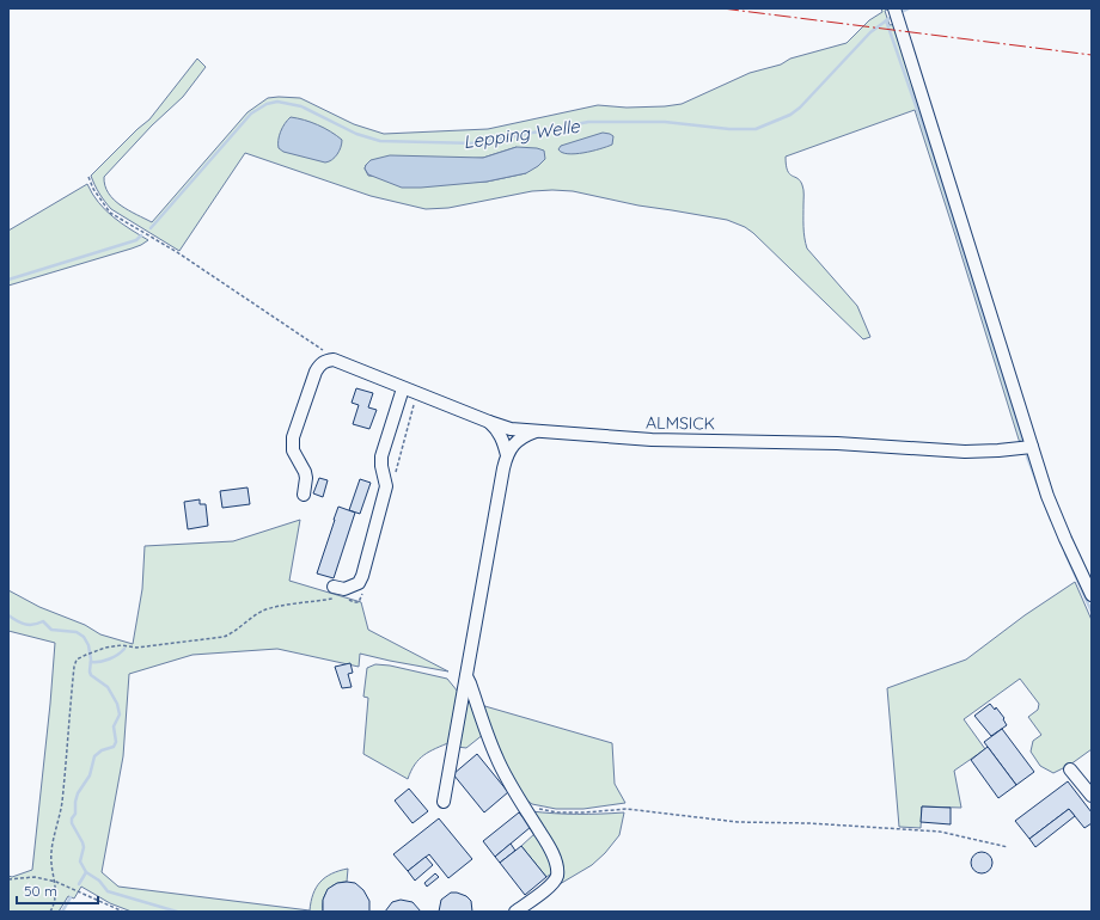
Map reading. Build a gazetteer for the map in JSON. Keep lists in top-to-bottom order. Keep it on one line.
{"streets":{"street":["ALMSICK"]},"water":["Lepping Welle"],"scale_bar":"50 m"}
